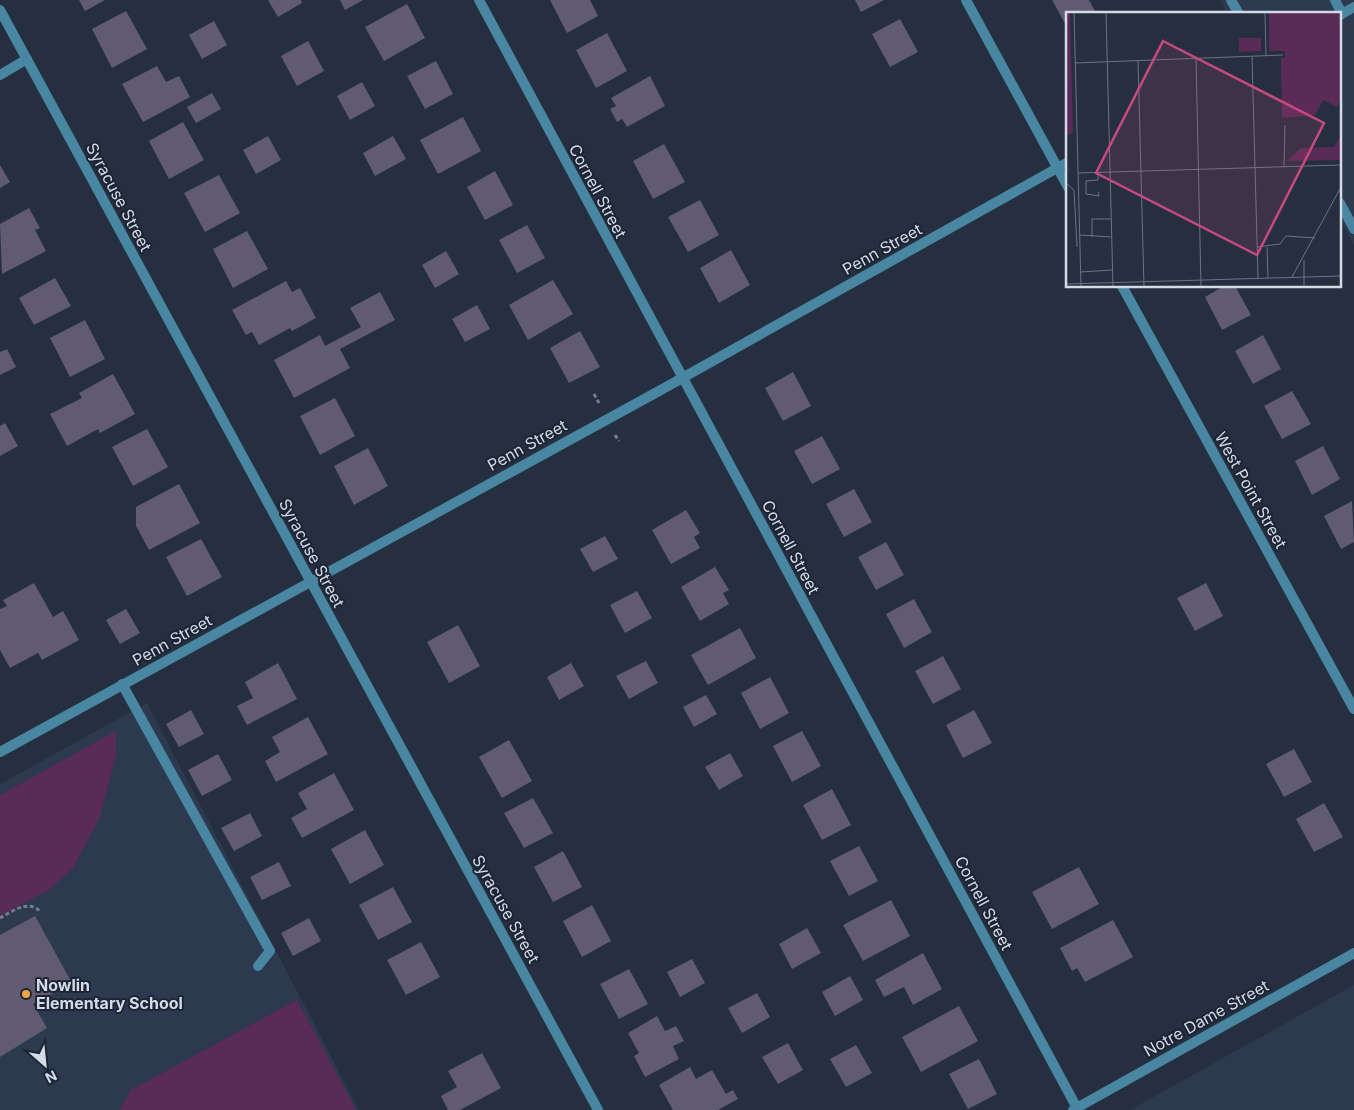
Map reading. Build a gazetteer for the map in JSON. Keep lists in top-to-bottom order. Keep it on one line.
{"streets":{"street":["Cornell Street","Syracuse Street","Penn Street","West Point Street","Notre Dame Street"]},"crossings":[["Cornell Street","Penn Street"],["Cornell Street","Notre Dame Street"],["Syracuse Street","Penn Street"]],"places":["Nowlin Elementary School"],"north":"bottom right"}
